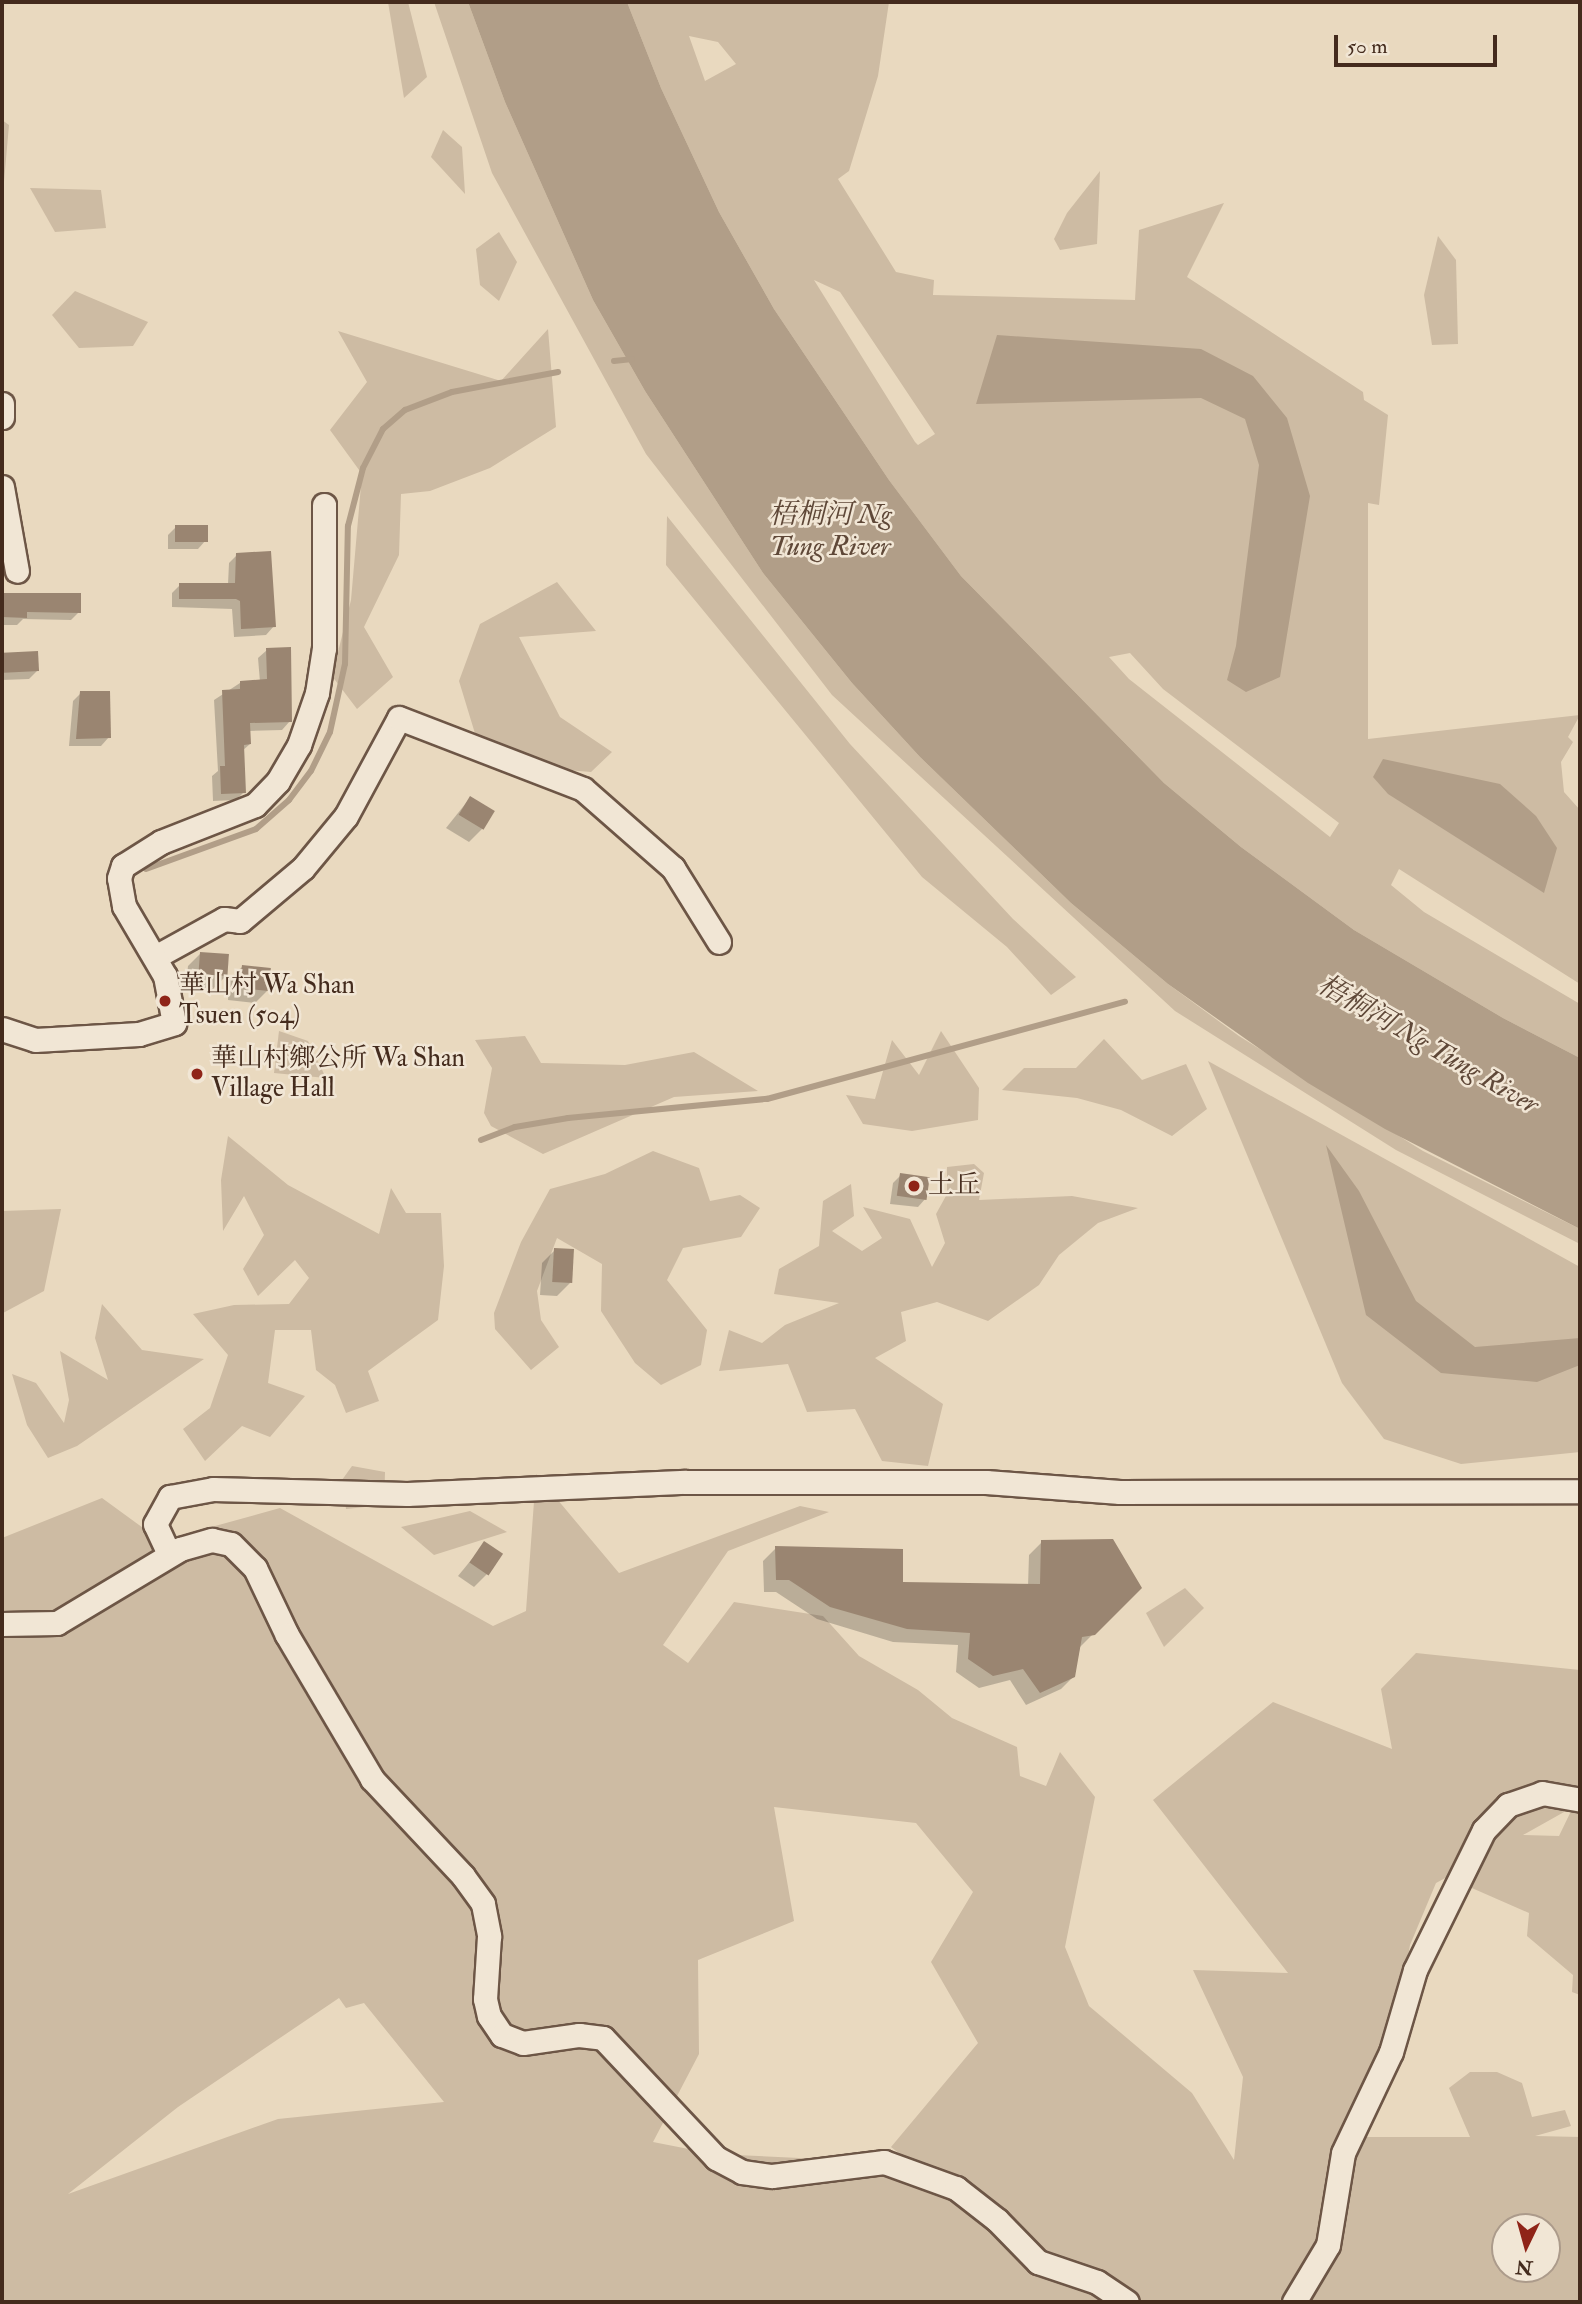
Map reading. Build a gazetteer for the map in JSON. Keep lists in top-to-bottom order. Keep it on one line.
{"water":["梧桐河 Ng Tung River"],"places":["華山村 Wa Shan Tsuen (504)","華山村鄉公所 Wa Shan Village Hall","土丘"],"scale_bar":"50 m","north":"bottom"}
